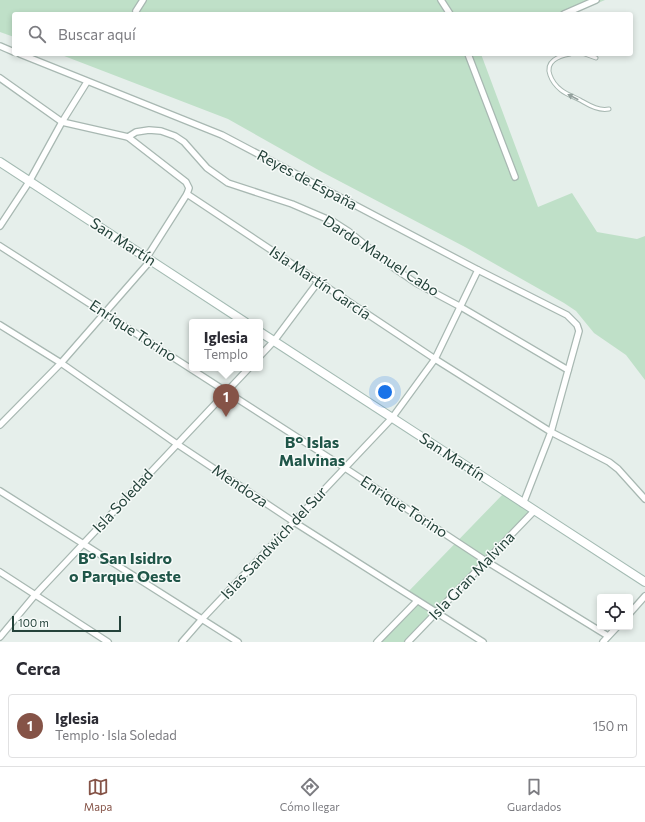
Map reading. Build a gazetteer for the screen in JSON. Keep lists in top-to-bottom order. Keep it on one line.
{"streets":{"main road":["San Martín"],"street":["Reyes de España","Dardo Manuel Cabo","Isla Martín García","Enrique Torino","Mendoza","Isla Soledad","Islas Sandwich del Sur","Isla Gran Malvina"]},"crossings":[["Reyes de España","Dardo Manuel Cabo"],["Reyes de España","Islas Sandwich del Sur"],["San Martín","Islas Sandwich del Sur"],["San Martín","Isla Gran Malvina"],["Dardo Manuel Cabo","Islas Sandwich del Sur"],["Isla Martín García","Islas Sandwich del Sur"],["Enrique Torino","Isla Soledad"],["Enrique Torino","Islas Sandwich del Sur"],["Enrique Torino","Isla Gran Malvina"],["Mendoza","Isla Soledad"],["Mendoza","Islas Sandwich del Sur"],["Mendoza","Isla Gran Malvina"]],"districts":["B° Islas Malvinas","B° San Isidro o Parque Oeste"],"scale_bar":"100 m","page":{"search":"Buscar aquí","popup":["Iglesia","Templo"],"pins":"1","scale":"100 m","heading":"Cerca","list":[{"mark":"1","name":"Iglesia","note":"Templo · Isla Soledad","value":"150 m"}],"nav":["Mapa","Cómo llegar","Guardados"]}}
